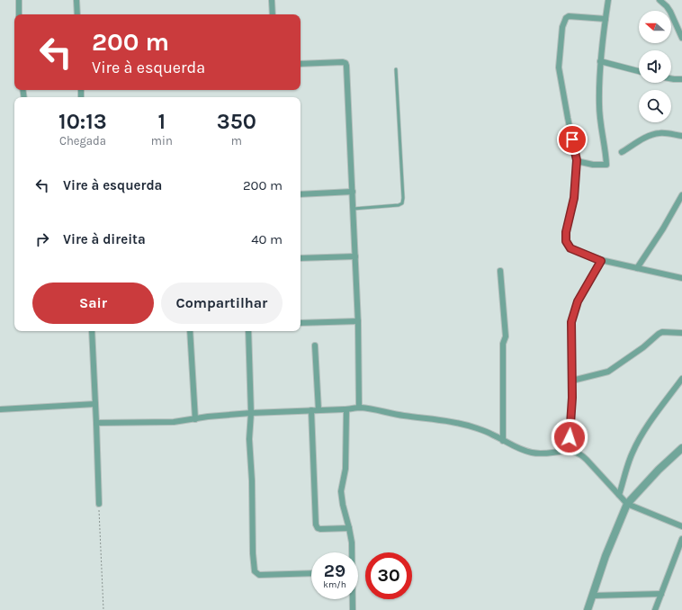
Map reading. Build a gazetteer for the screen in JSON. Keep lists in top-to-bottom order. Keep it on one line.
{"north":"left","page":{"turn":["200 m","Vire à esquerda"],"eta":["10:13","Chegada","1","min","350","m"],"list":[{"name":"Vire à esquerda","value":"200 m"},{"name":"Vire à direita","value":"40 m"}],"buttons":["Sair","Compartilhar"],"speed":"29 km/h","limit":"30"}}
